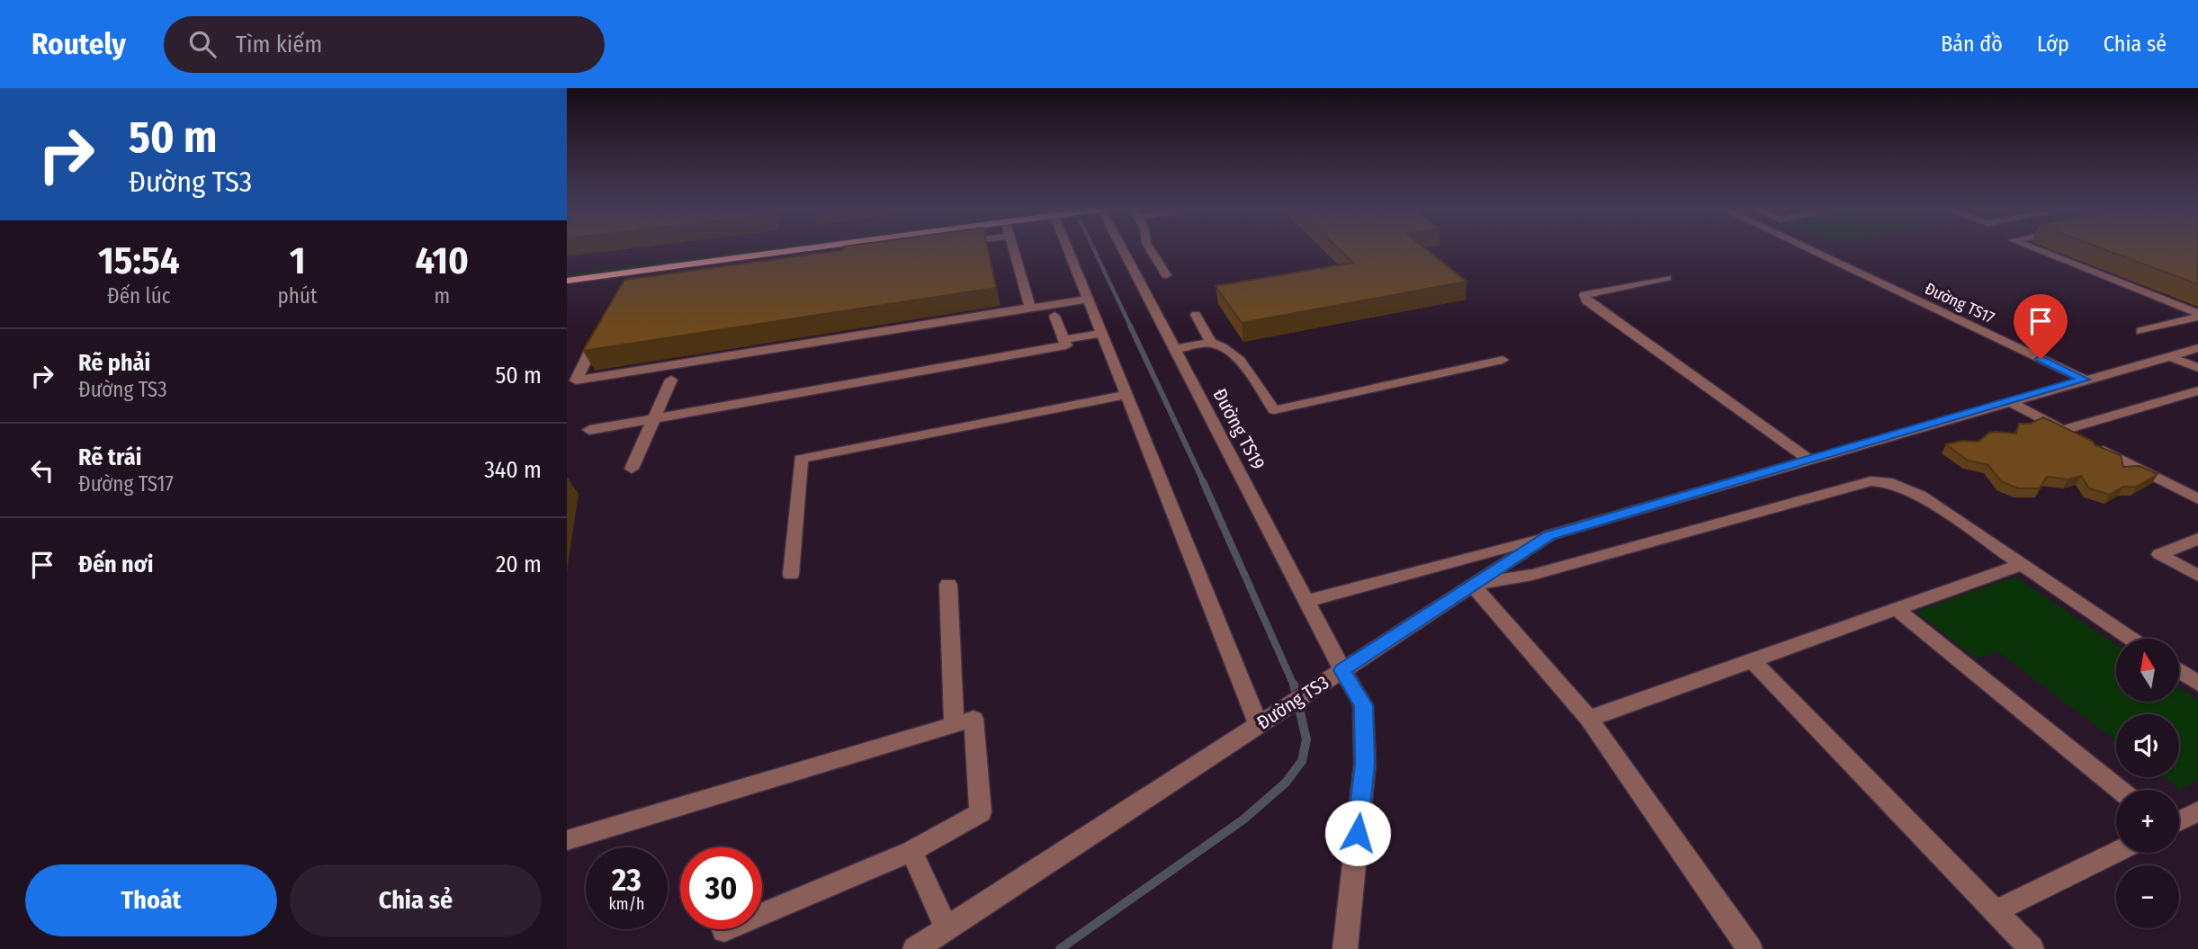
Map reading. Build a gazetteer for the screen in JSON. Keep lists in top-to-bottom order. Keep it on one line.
{"streets":{"street":["Đường TS17","Đường TS19","Đường TS3"]},"crossings":[["Đường TS17","Đường TS3"],["Đường TS19","Đường TS3"]],"north":"top","page":{"header":"Routely","search":"Tìm kiếm","nav":["Bản đồ","Lớp","Chia sẻ"],"turn":["50 m","Đường TS3"],"eta":["15:54","Đến lúc","1","phút","410","m"],"list":[{"name":"Rẽ phải","note":"Đường TS3","value":"50 m"},{"name":"Rẽ trái","note":"Đường TS17","value":"340 m"},{"name":"Đến nơi","value":"20 m"}],"map_buttons":["+","−"],"speed":"23 km/h","limit":"30","buttons":["Thoát","Chia sẻ"]}}
